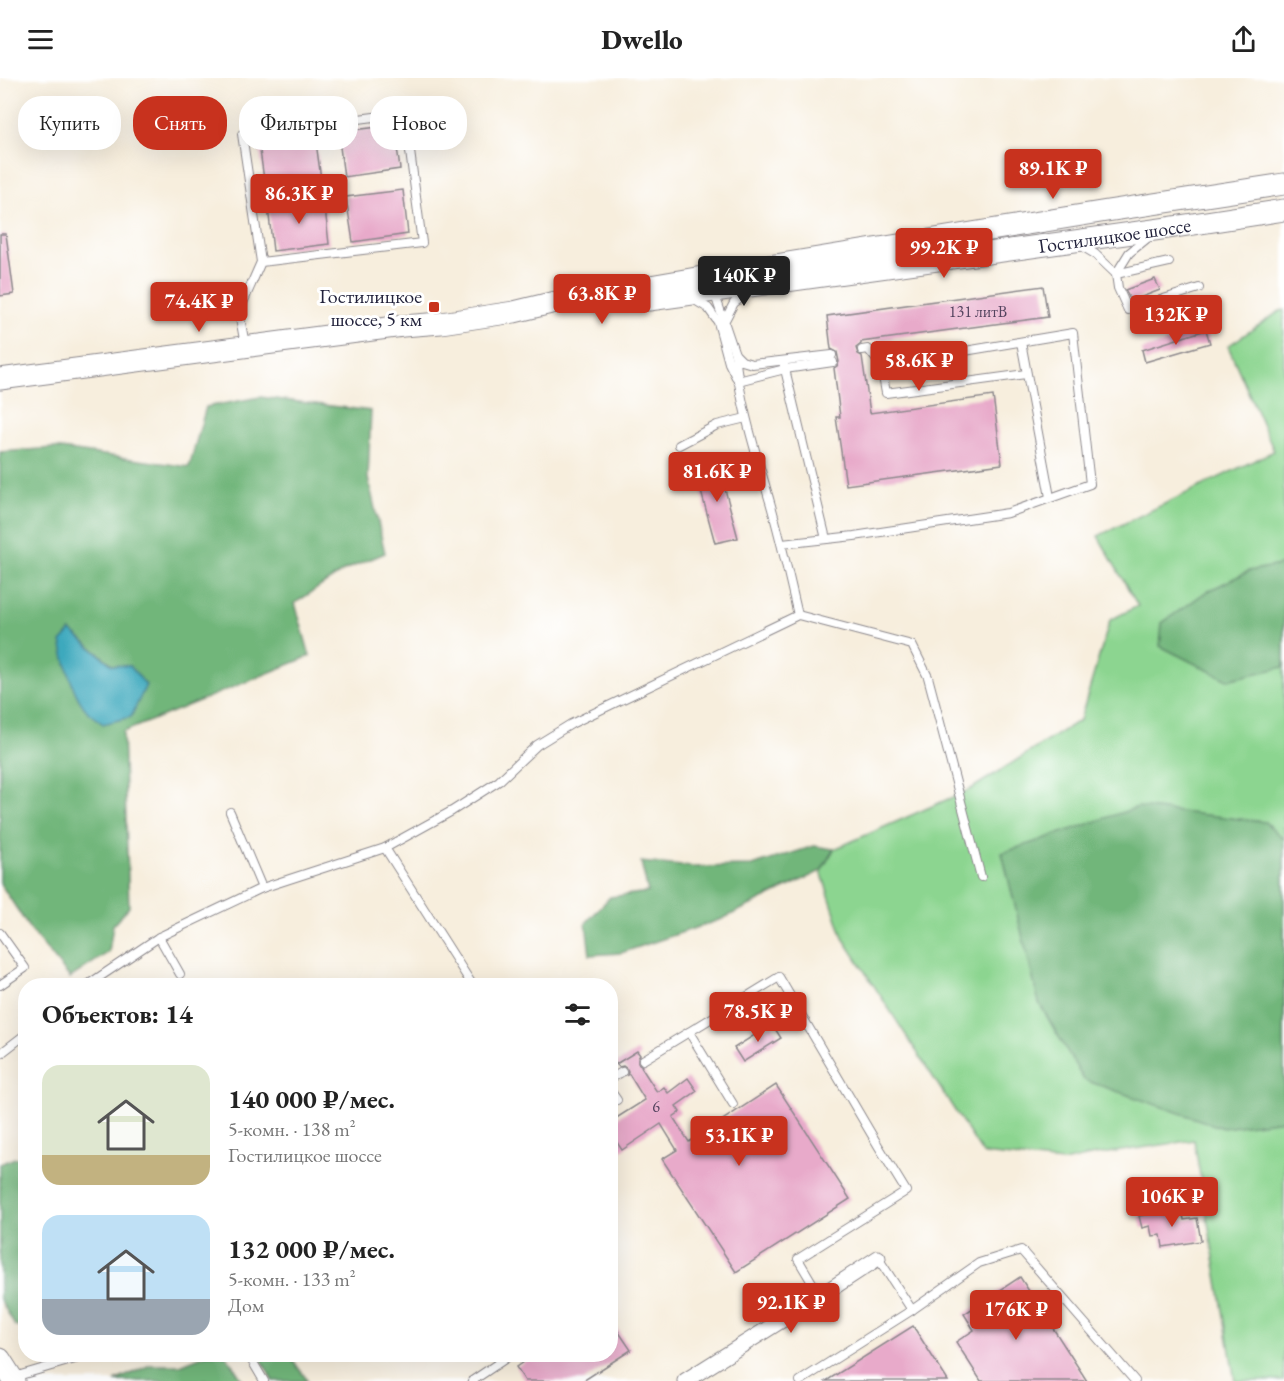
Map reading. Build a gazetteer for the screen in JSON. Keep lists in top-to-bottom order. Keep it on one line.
{"streets":{"main road":["Гостилицкое шоссе"]},"places":{"transit":["Гостилицкое шоссе, 5 км"]},"house_numbers":["131 литВ","6"],"page":{"header":"Dwello","chip":["Купить","Снять","Фильтры","Новое"],"price":["89.1K ₽","86.3K ₽","99.2K ₽","140K ₽","63.8K ₽","74.4K ₽","132K ₽","58.6K ₽","81.6K ₽","78.5K ₽","53.1K ₽","106K ₽","92.1K ₽","176K ₽"],"heading":"Объектов: 14","list":[{"name":"140 000 ₽/мес.","note":"5-комн. · 138 m² · Гостилицкое шоссе"},{"name":"132 000 ₽/мес.","note":"5-комн. · 133 m² · Дом"}]}}
